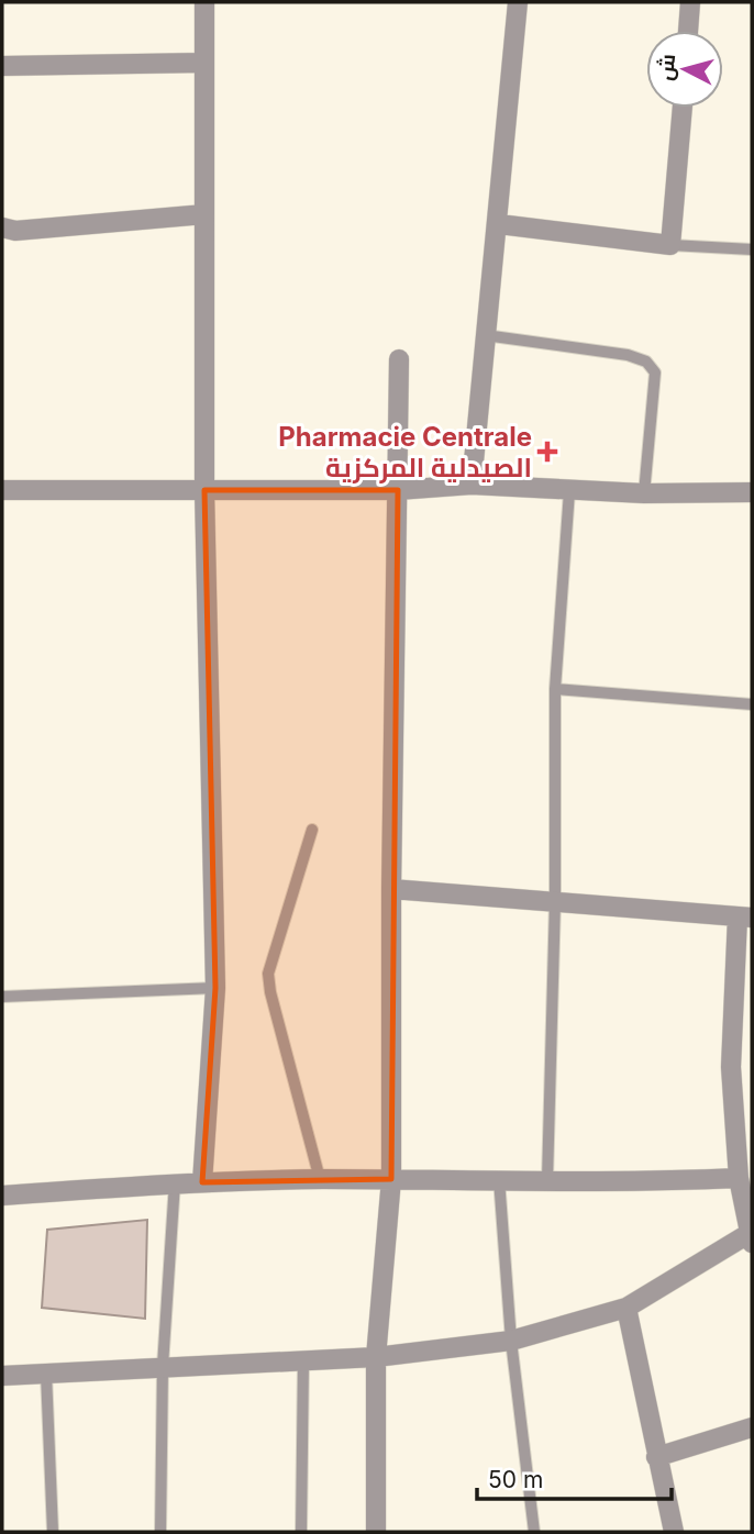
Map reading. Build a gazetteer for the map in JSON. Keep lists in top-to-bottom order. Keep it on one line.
{"places":{"health":["Pharmacie Centrale الصيدلية المركزية"]},"scale_bar":"50 m","north":"left"}
